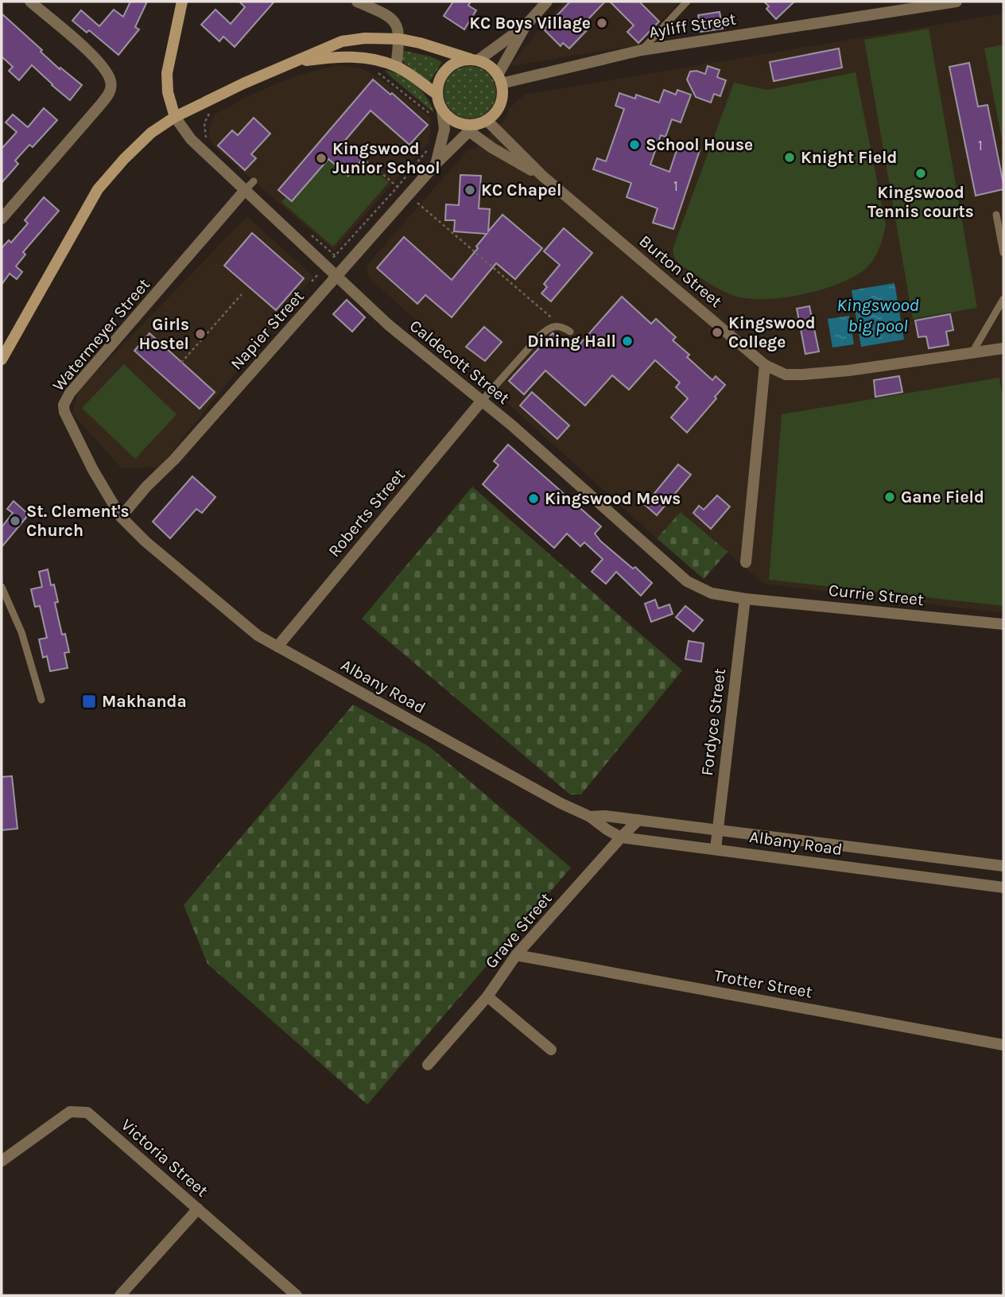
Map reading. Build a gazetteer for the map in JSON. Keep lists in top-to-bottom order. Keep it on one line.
{"streets":{"street":["Ayliff Street","Burton Street","Napier Street","Watermeyer Street","Caldecott Street","Roberts Street","Currie Street","Albany Road","Fordyce Street","Grave Street","Trotter Street","Victoria Street"]},"crossings":[["Ayliff Street","Burton Street"],["Ayliff Street","Napier Street"],["Burton Street","Napier Street"],["Napier Street","Watermeyer Street"],["Napier Street","Caldecott Street"],["Napier Street","Albany Road"],["Watermeyer Street","Caldecott Street"],["Watermeyer Street","Albany Road"],["Caldecott Street","Roberts Street"],["Caldecott Street","Currie Street"],["Caldecott Street","Fordyce Street"],["Roberts Street","Albany Road"],["Currie Street","Fordyce Street"],["Albany Road","Fordyce Street"],["Albany Road","Grave Street"],["Grave Street","Trotter Street"]],"water":["Kingswood big pool"],"places":{"other":["KC Boys Village","School House","Knight Field","Kingswood Junior School","Kingswood Tennis courts","KC Chapel","Kingswood College","Girls Hostel","Dining Hall","Gane Field","Kingswood Mews","St. Clement's Church"],"transit":["Makhanda"]},"house_numbers":["1","1"]}
